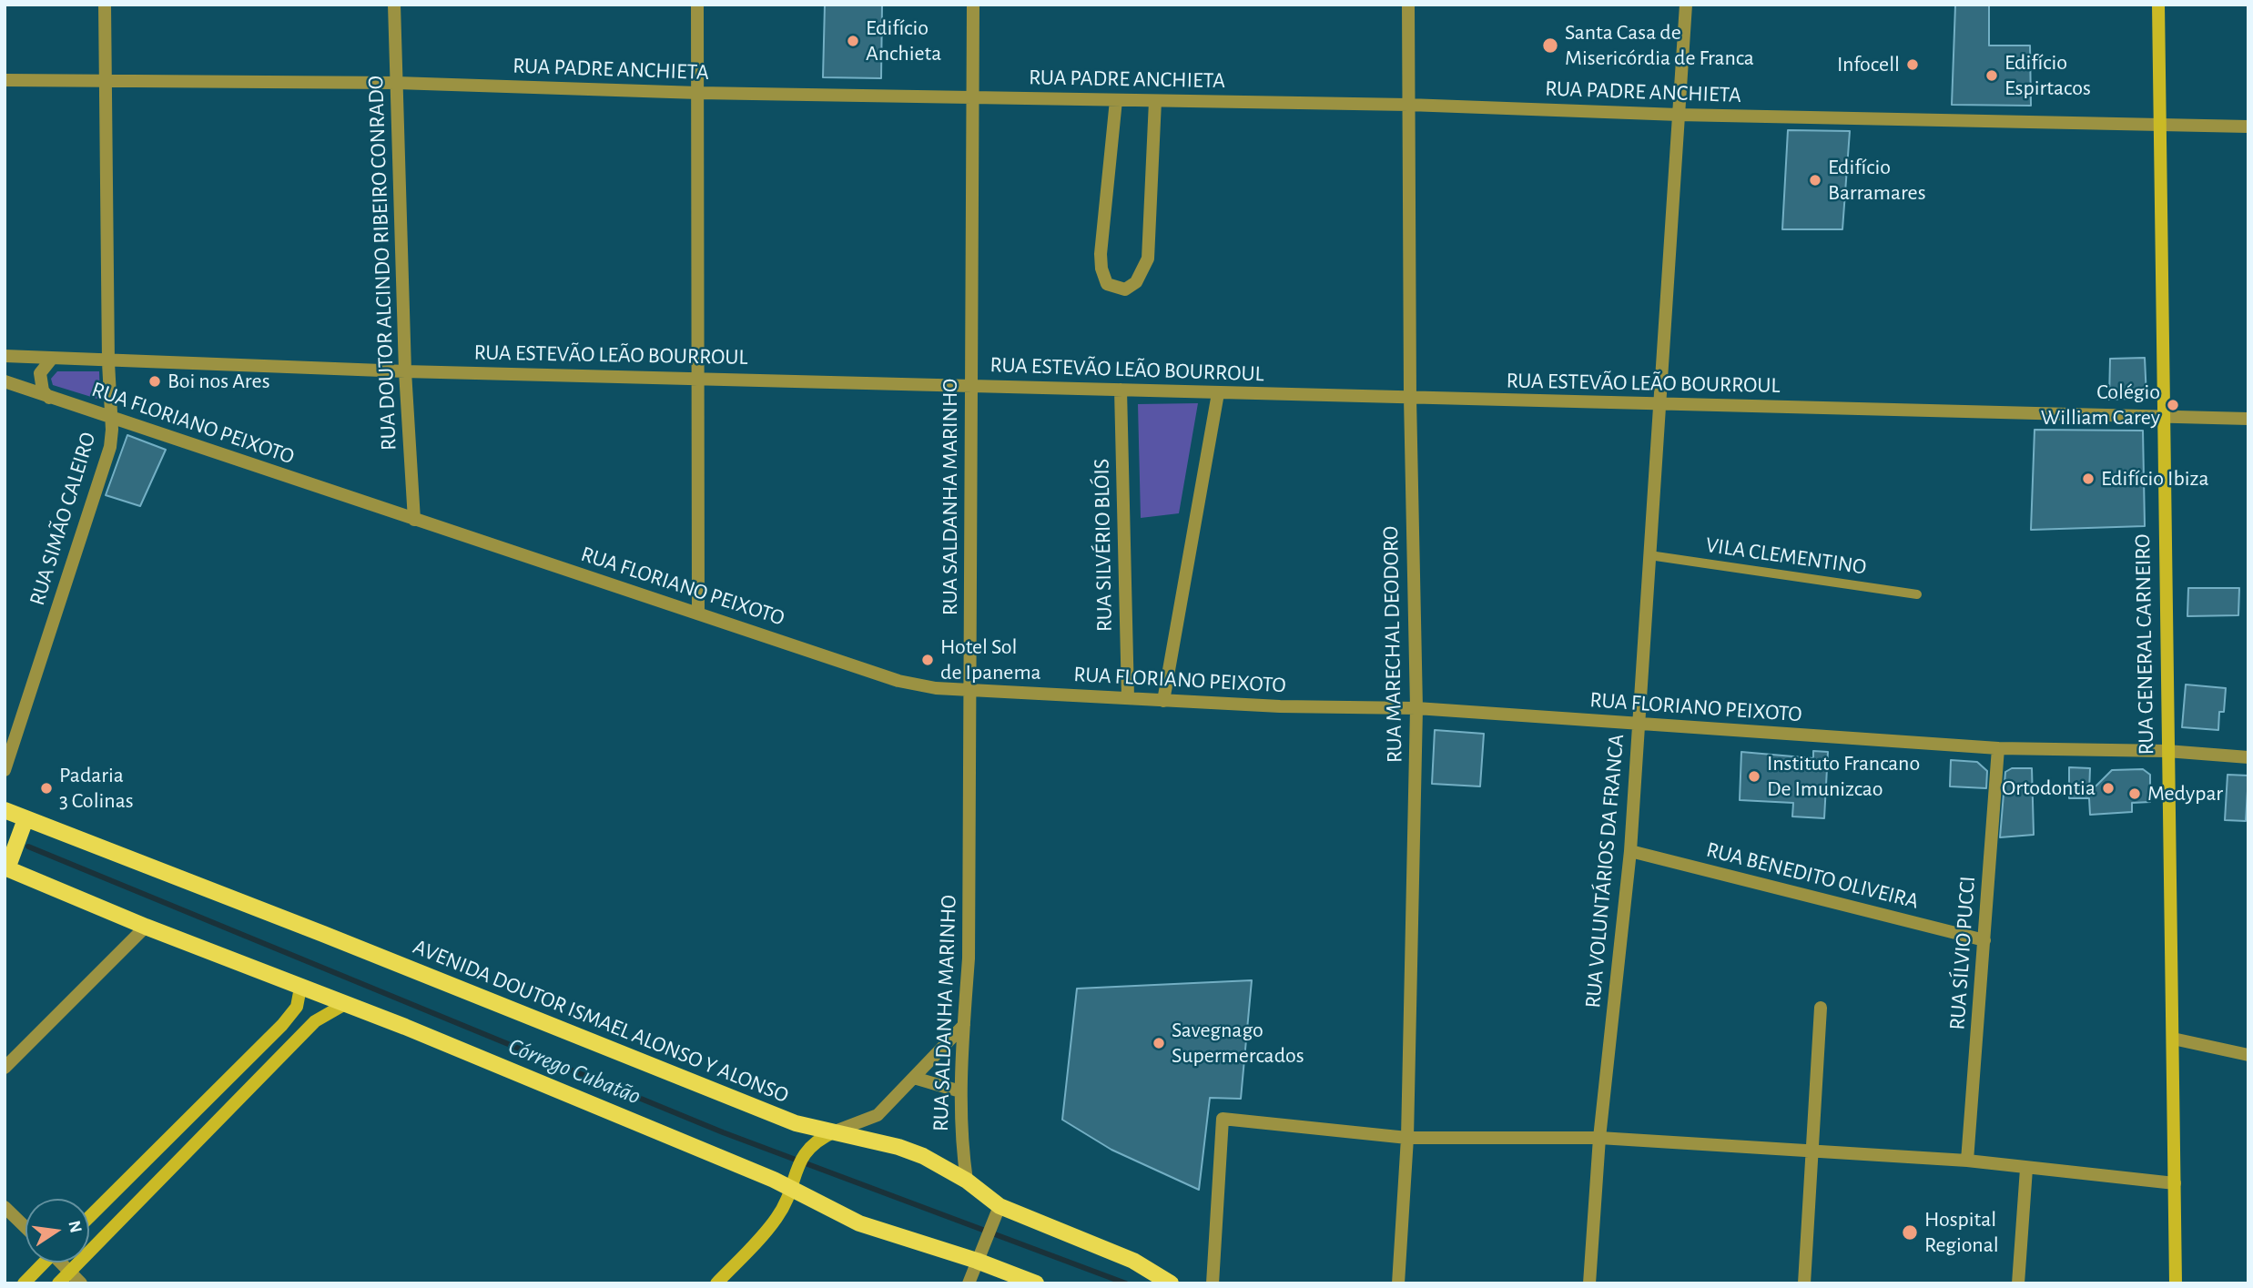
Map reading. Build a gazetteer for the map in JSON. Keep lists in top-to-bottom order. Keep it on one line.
{"streets":{"main road":["AVENIDA DOUTOR ISMAEL ALONSO Y ALONSO"],"street":["RUA PADRE ANCHIETA","RUA DOUTOR ALCINDO RIBEIRO CONRADO","RUA ESTEVÃO LEÃO BOURROUL","RUA FLORIANO PEIXOTO","RUA SALDANHA MARINHO","RUA SIMÃO CALEIRO","RUA SILVÉRIO BLÓIS","RUA MARECHAL DEODORO","RUA GENERAL CARNEIRO","RUA VOLUNTÁRIOS DA FRANCA","RUA BENEDITO OLIVEIRA","RUA SÍLVIO PUCCI"],"lane":["VILA CLEMENTINO"]},"crossings":[["RUA PADRE ANCHIETA","RUA DOUTOR ALCINDO RIBEIRO CONRADO"],["RUA PADRE ANCHIETA","RUA SALDANHA MARINHO"],["RUA PADRE ANCHIETA","RUA SIMÃO CALEIRO"],["RUA PADRE ANCHIETA","RUA MARECHAL DEODORO"],["RUA PADRE ANCHIETA","RUA GENERAL CARNEIRO"],["RUA PADRE ANCHIETA","RUA VOLUNTÁRIOS DA FRANCA"],["RUA DOUTOR ALCINDO RIBEIRO CONRADO","RUA ESTEVÃO LEÃO BOURROUL"],["RUA DOUTOR ALCINDO RIBEIRO CONRADO","RUA FLORIANO PEIXOTO"],["RUA ESTEVÃO LEÃO BOURROUL","RUA SALDANHA MARINHO"],["RUA ESTEVÃO LEÃO BOURROUL","RUA SIMÃO CALEIRO"],["RUA ESTEVÃO LEÃO BOURROUL","RUA SILVÉRIO BLÓIS"],["RUA ESTEVÃO LEÃO BOURROUL","RUA MARECHAL DEODORO"],["RUA ESTEVÃO LEÃO BOURROUL","RUA GENERAL CARNEIRO"],["RUA ESTEVÃO LEÃO BOURROUL","RUA VOLUNTÁRIOS DA FRANCA"],["RUA FLORIANO PEIXOTO","RUA SALDANHA MARINHO"],["RUA FLORIANO PEIXOTO","RUA SIMÃO CALEIRO"],["RUA FLORIANO PEIXOTO","RUA SILVÉRIO BLÓIS"],["RUA FLORIANO PEIXOTO","RUA MARECHAL DEODORO"],["RUA FLORIANO PEIXOTO","RUA GENERAL CARNEIRO"],["RUA FLORIANO PEIXOTO","RUA VOLUNTÁRIOS DA FRANCA"],["RUA FLORIANO PEIXOTO","RUA SÍLVIO PUCCI"],["RUA SALDANHA MARINHO","AVENIDA DOUTOR ISMAEL ALONSO Y ALONSO"],["VILA CLEMENTINO","RUA VOLUNTÁRIOS DA FRANCA"],["RUA VOLUNTÁRIOS DA FRANCA","RUA BENEDITO OLIVEIRA"],["RUA BENEDITO OLIVEIRA","RUA SÍLVIO PUCCI"]],"water":["Córrego Cubatão"],"places":["Edifício Anchieta","Santa Casa de Misericórdia de Franca","Infocell","Edifício Espirtacos","Edifício Barramares","Boi nos Ares","Colégio William Carey","Edifício Ibiza","Hotel Sol de Ipanema","Instituto Francano De Imunizcao","Padaria 3 Colinas","Ortodontia","Medypar","Savegnago Supermercados","Hospital Regional"],"north":"right"}
